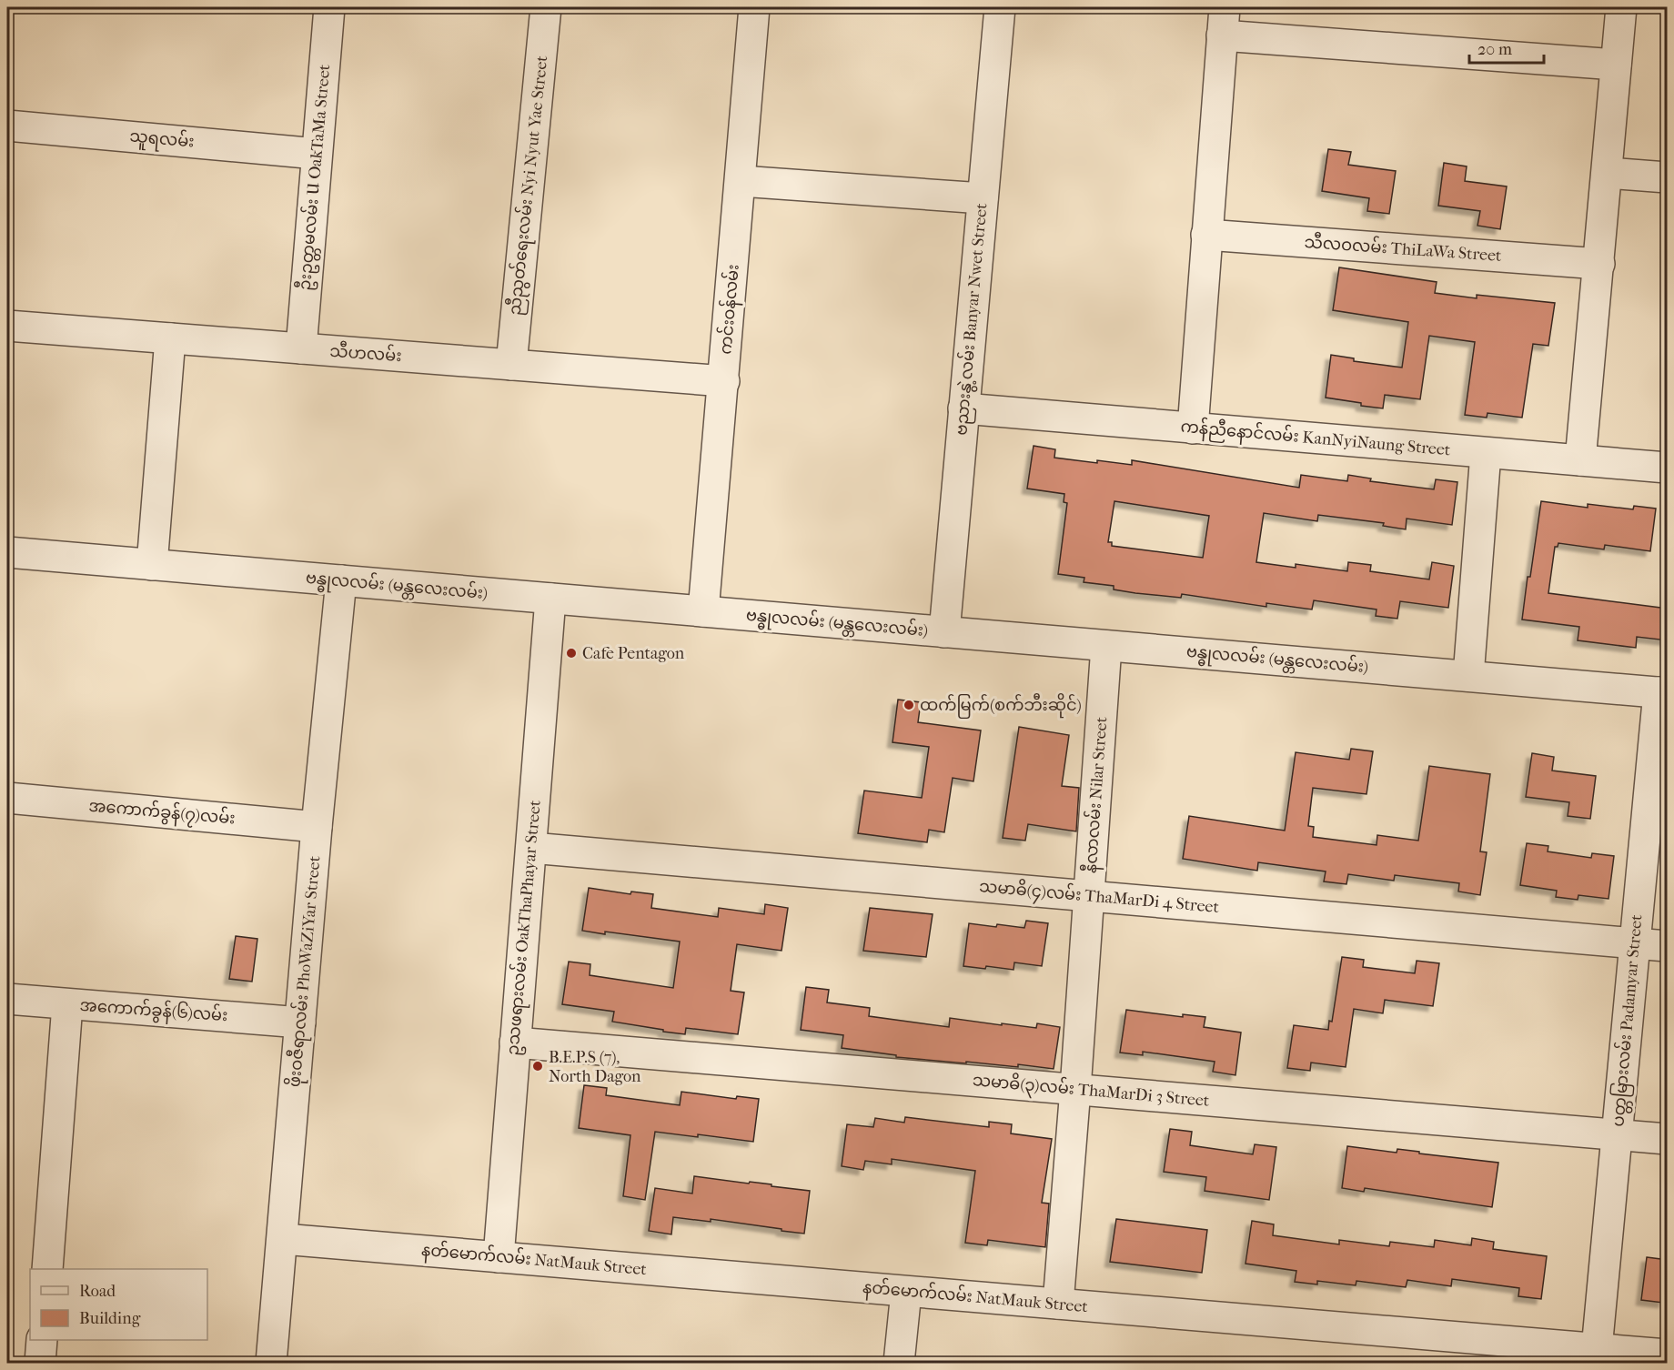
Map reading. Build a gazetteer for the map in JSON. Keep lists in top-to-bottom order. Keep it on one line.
{"streets":{"street":["သူရလမ်း","ဦးဥတ္တမလမ်း U OakTaMa Street","ညီညွတ်ရေးလမ်း Nyi Nyut Yae Street","သီလဝလမ်း ThiLaWa Street","ကင်းဝန်လမ်း","ဗညားနွဲ့လမ်း Banyar Nwet Street","သီဟလမ်း","ကန်ညီနောင်လမ်း KanNyiNaung Street","ဗန္ဓုလလမ်း (မန္တလေးလမ်း)","နီလာလမ်း Nilar Street","အကောက်ခွန်(၇)လမ်း","သမာဓိ(၄)လမ်း ThaMarDi 4 Street","ဥသဖရားလမ်း OakThaPhayar Street","ဖိုးဝဇီရာလမ်း PhoWaZiYar Street","အကောက်ခွန်(၆)လမ်း","ပတ္တမြားလမ်း Padamyar Street","သမာဓိ(၃)လမ်း ThaMarDi 3 Street","နတ်မောက်လမ်း NatMauk Street"]},"crossings":[["သူရလမ်း","ဦးဥတ္တမလမ်း U OakTaMa Street"],["ဦးဥတ္တမလမ်း U OakTaMa Street","သီဟလမ်း"],["ညီညွတ်ရေးလမ်း Nyi Nyut Yae Street","သီဟလမ်း"],["ကင်းဝန်လမ်း","သီဟလမ်း"],["ကင်းဝန်လမ်း","ဗန္ဓုလလမ်း (မန္တလေးလမ်း)"],["ဗညားနွဲ့လမ်း Banyar Nwet Street","ကန်ညီနောင်လမ်း KanNyiNaung Street"],["ဗညားနွဲ့လမ်း Banyar Nwet Street","ဗန္ဓုလလမ်း (မန္တလေးလမ်း)"],["ဗန္ဓုလလမ်း (မန္တလေးလမ်း)","နီလာလမ်း Nilar Street"],["ဗန္ဓုလလမ်း (မန္တလေးလမ်း)","ဥသဖရားလမ်း OakThaPhayar Street"],["ဗန္ဓုလလမ်း (မန္တလေးလမ်း)","ဖိုးဝဇီရာလမ်း PhoWaZiYar Street"],["ဗန္ဓုလလမ်း (မန္တလေးလမ်း)","ပတ္တမြားလမ်း Padamyar Street"],["နီလာလမ်း Nilar Street","သမာဓိ(၄)လမ်း ThaMarDi 4 Street"],["နီလာလမ်း Nilar Street","သမာဓိ(၃)လမ်း ThaMarDi 3 Street"],["နီလာလမ်း Nilar Street","နတ်မောက်လမ်း NatMauk Street"],["အကောက်ခွန်(၇)လမ်း","ဖိုးဝဇီရာလမ်း PhoWaZiYar Street"],["သမာဓိ(၄)လမ်း ThaMarDi 4 Street","ဥသဖရားလမ်း OakThaPhayar Street"],["သမာဓိ(၄)လမ်း ThaMarDi 4 Street","ပတ္တမြားလမ်း Padamyar Street"],["ဥသဖရားလမ်း OakThaPhayar Street","သမာဓိ(၃)လမ်း ThaMarDi 3 Street"],["ဥသဖရားလမ်း OakThaPhayar Street","နတ်မောက်လမ်း NatMauk Street"],["ဖိုးဝဇီရာလမ်း PhoWaZiYar Street","အကောက်ခွန်(၆)လမ်း"],["ဖိုးဝဇီရာလမ်း PhoWaZiYar Street","နတ်မောက်လမ်း NatMauk Street"],["ပတ္တမြားလမ်း Padamyar Street","သမာဓိ(၃)လမ်း ThaMarDi 3 Street"],["ပတ္တမြားလမ်း Padamyar Street","နတ်မောက်လမ်း NatMauk Street"]],"places":["Cafe Pentagon","ထက်မြက်(စက်ဘီးဆိုင်)","B.E.P.S (7), North Dagon"],"legend":["Road","Building"],"scale_bar":"20 m"}
